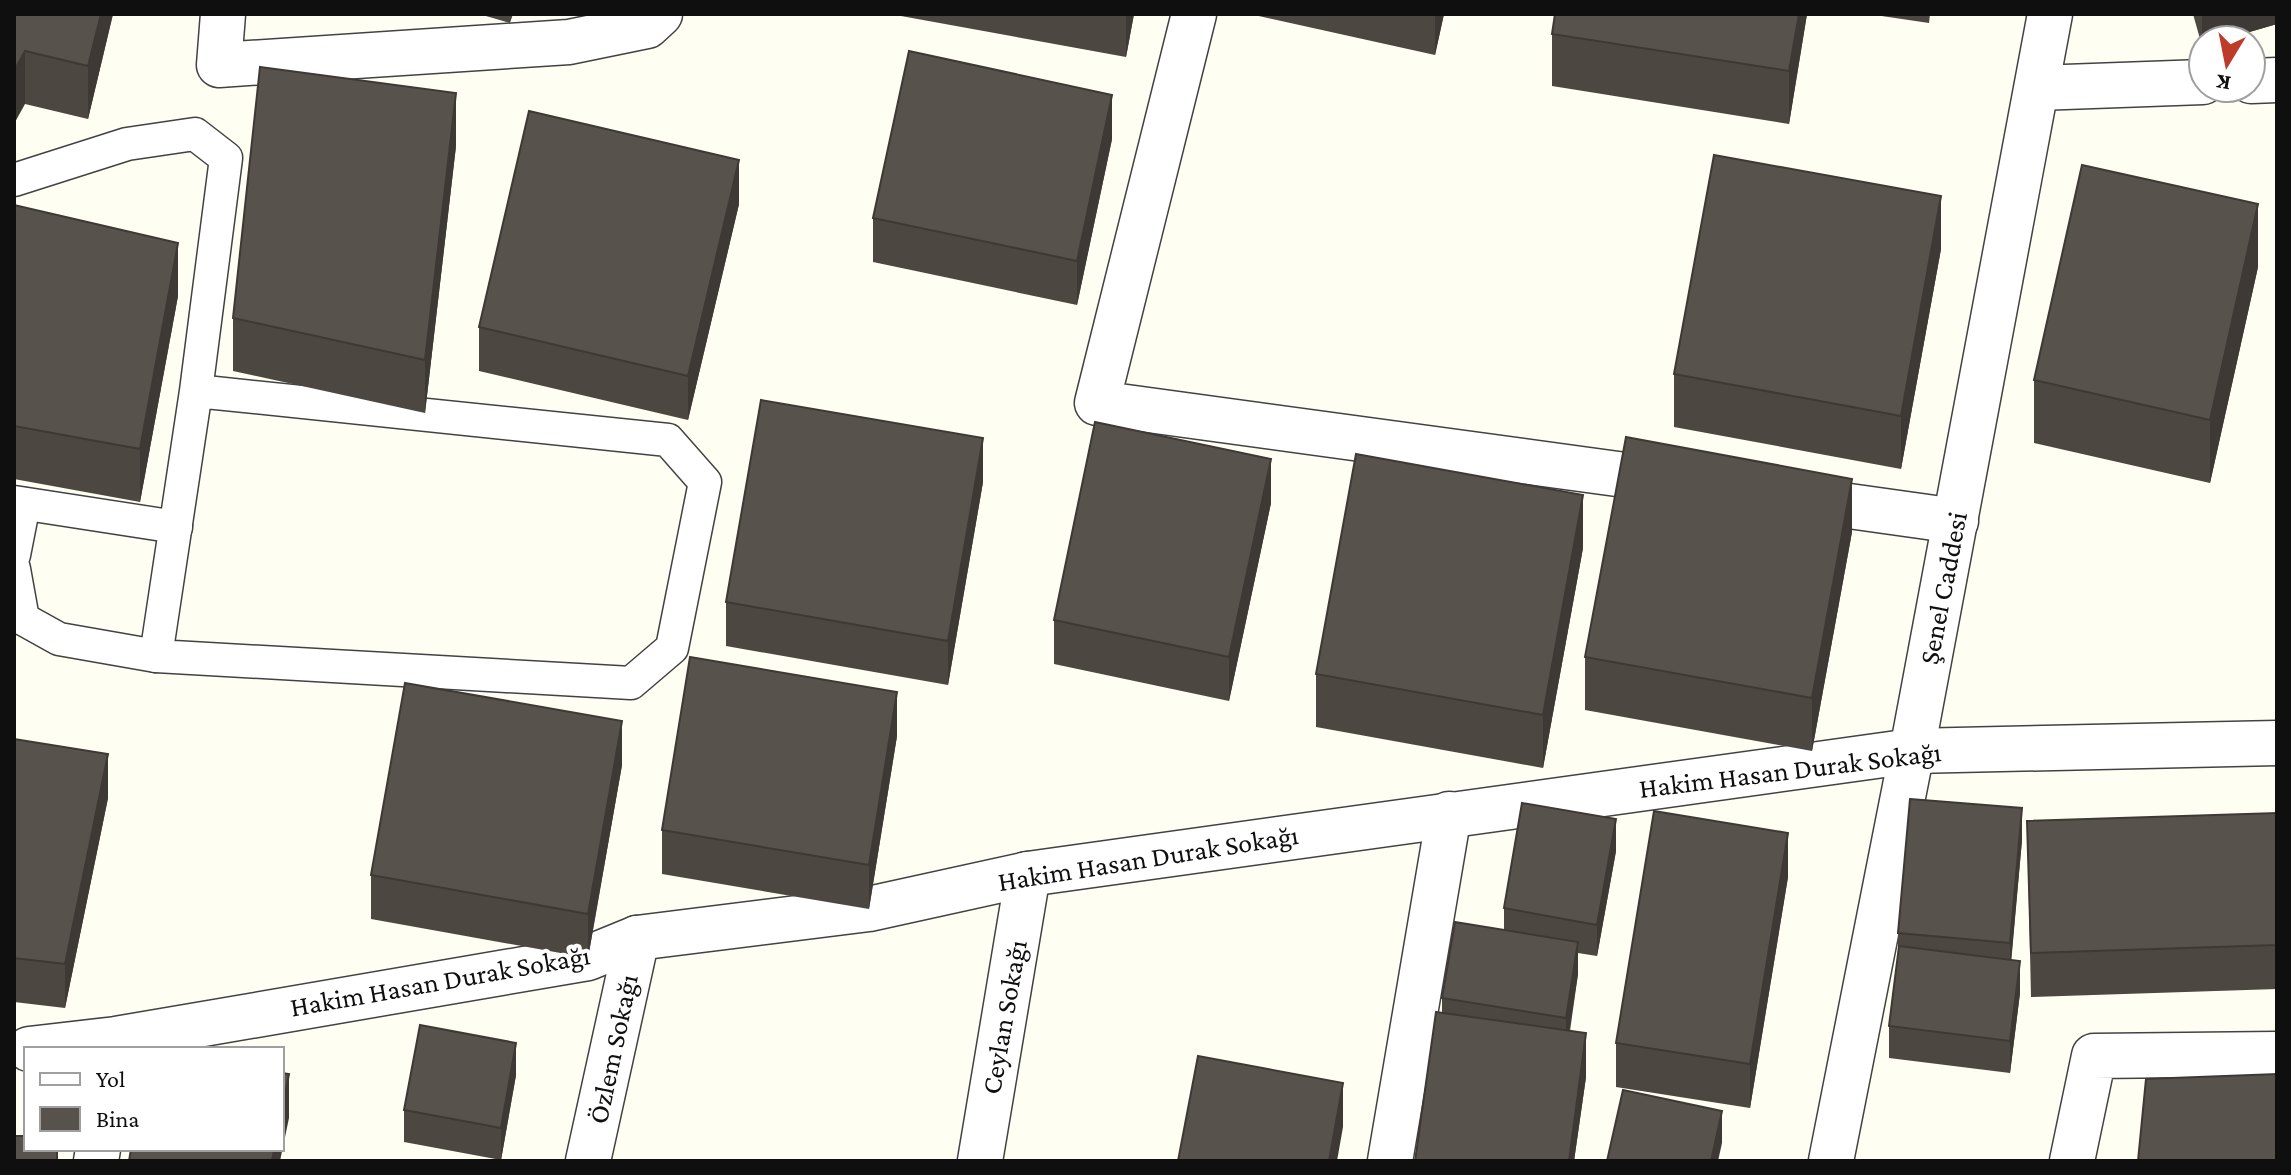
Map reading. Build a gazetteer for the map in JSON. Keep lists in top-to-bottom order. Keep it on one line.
{"streets":{"street":["Şenel Caddesi","Hakim Hasan Durak Sokağı","Ceylan Sokağı","Özlem Sokağı"]},"crossings":[["Şenel Caddesi","Hakim Hasan Durak Sokağı"],["Hakim Hasan Durak Sokağı","Ceylan Sokağı"],["Hakim Hasan Durak Sokağı","Özlem Sokağı"]],"legend":["Yol","Bina"],"north":"bottom"}
